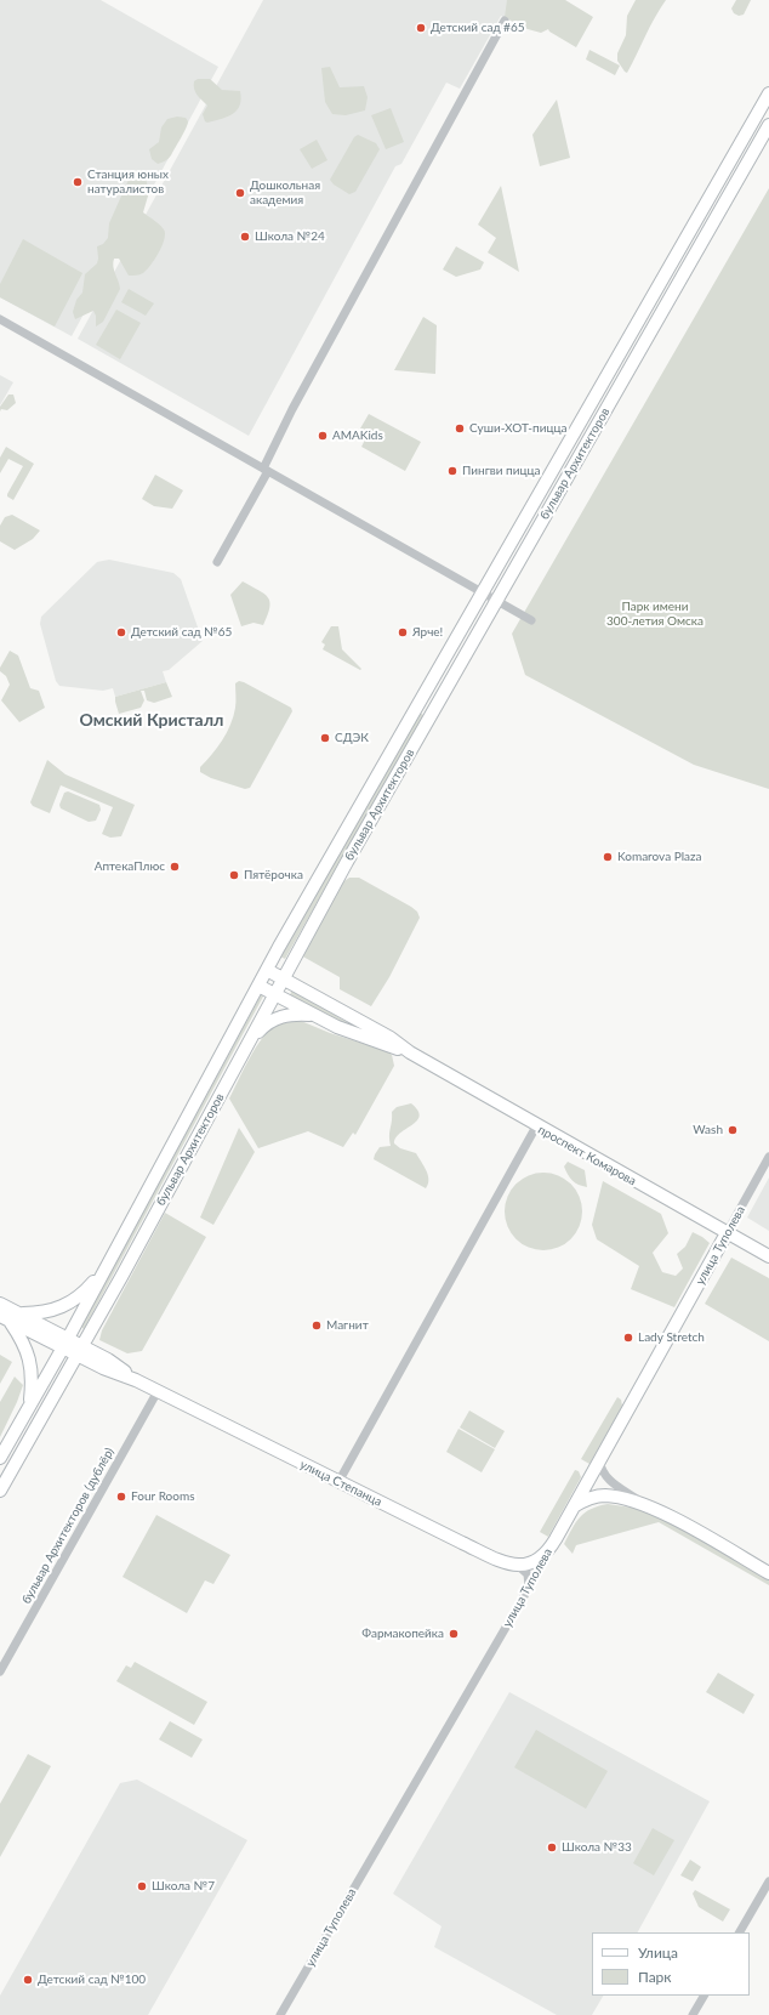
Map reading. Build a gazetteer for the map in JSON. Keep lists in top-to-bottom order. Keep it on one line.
{"streets":{"main road":["бульвар Архитекторов","проспект Комарова","улица Туполева","улица Степанца"],"street":["бульвар Архитекторов (дублёр)"]},"crossings":[["бульвар Архитекторов","проспект Комарова"],["бульвар Архитекторов","улица Степанца"],["проспект Комарова","улица Туполева"],["улица Степанца","бульвар Архитекторов (дублёр)"]],"districts":["Омский Кристалл"],"parks":["Парк имени 300-летия Омска"],"places":["Детский сад #65","Станция юных натуралистов","Дошкольная академия","Школа №24","Суши-ХОТ-пицца","AMAKids","Пингви пицца","Детский сад №65","Ярче!","СДЭК","Komarova Plaza","АптекаПлюс","Пятёрочка","Wash","Магнит","Lady Stretch","Four Rooms","Фармакопейка","Школа №33","Школа №7","Детский сад №100"],"legend":["Улица","Парк"]}
